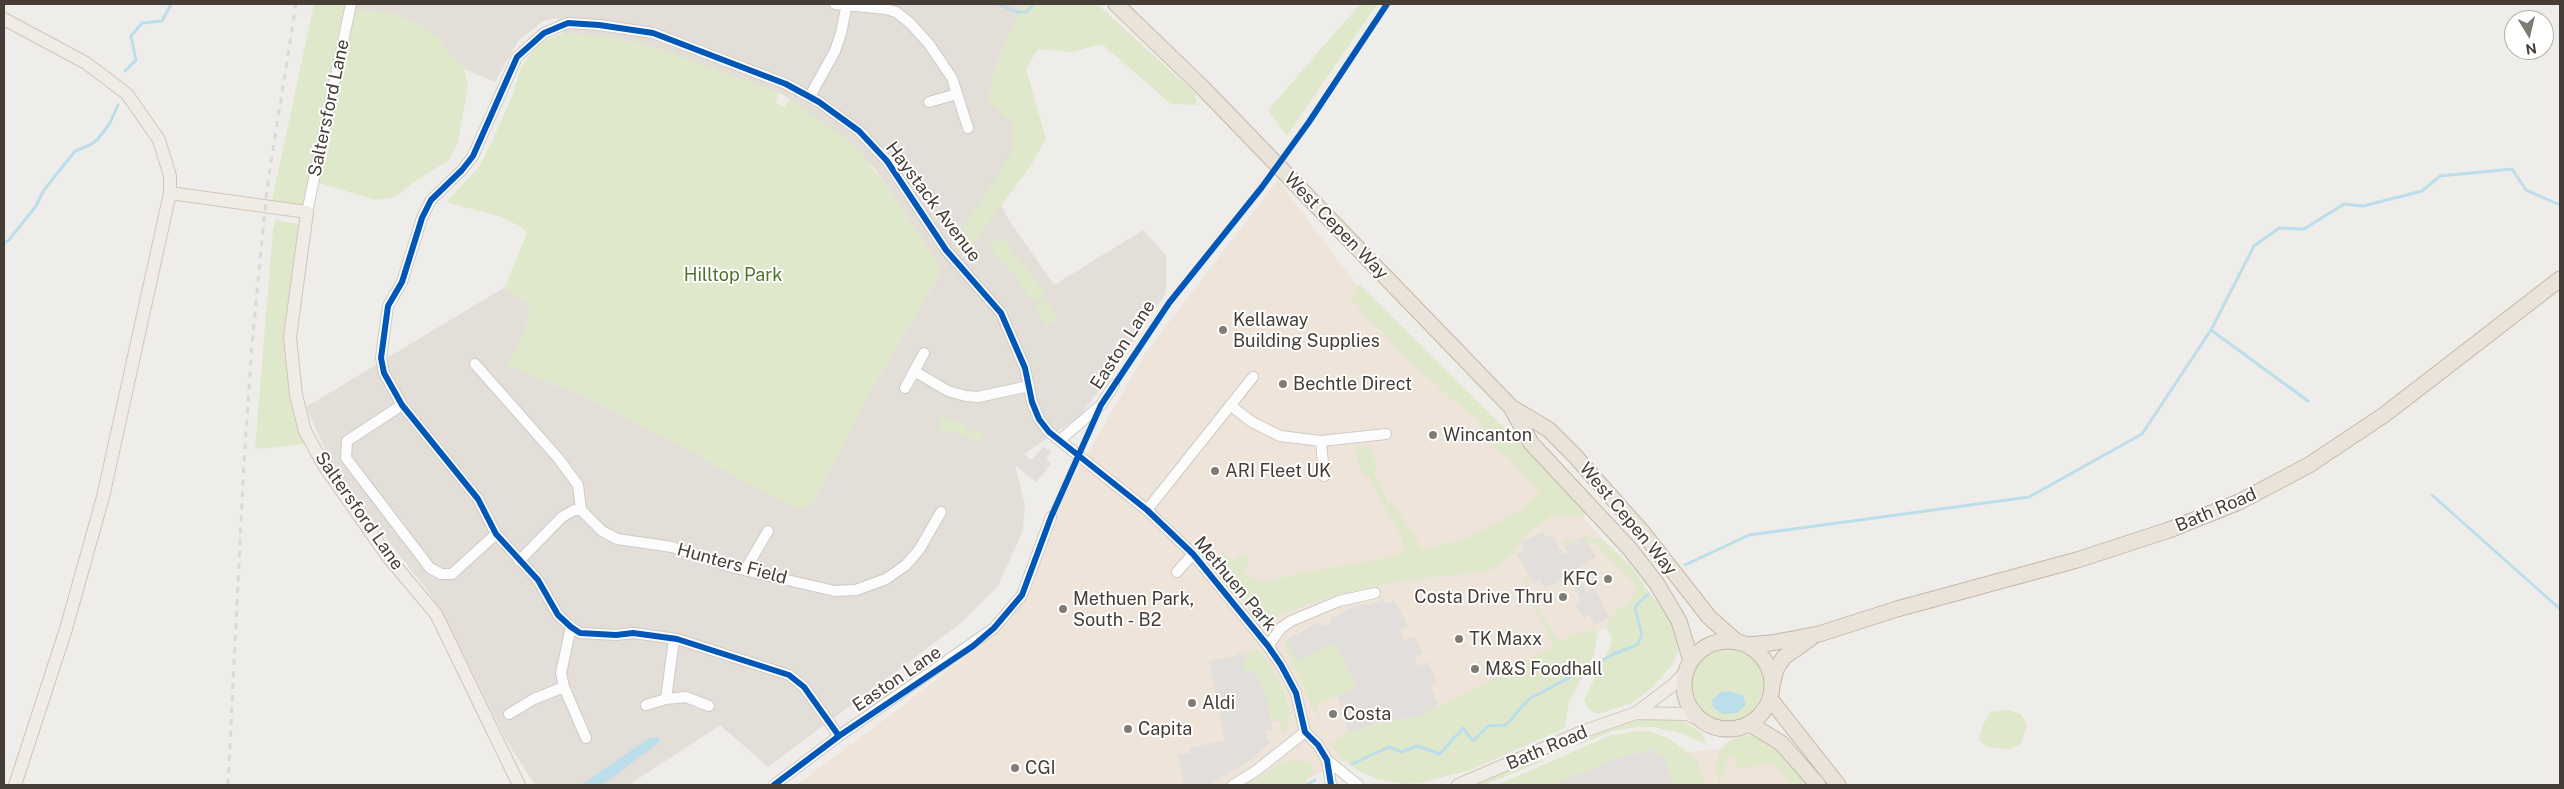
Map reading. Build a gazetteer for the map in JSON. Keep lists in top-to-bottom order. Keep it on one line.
{"streets":{"highway":["West Cepen Way","Bath Road"],"main road":["Saltersford Lane"],"street":["Haystack Avenue","Easton Lane","Hunters Field","Methuen Park"]},"crossings":[["Haystack Avenue","Easton Lane"],["Haystack Avenue","Methuen Park"],["West Cepen Way","Bath Road"],["Easton Lane","Methuen Park"]],"parks":["Hilltop Park"],"places":["Kellaway Building Supplies","Bechtle Direct","Wincanton","ARI Fleet UK","KFC","Costa Drive Thru","Methuen Park, South - B2","TK Maxx","M&S Foodhall","Aldi","Costa","Capita","CGI"],"north":"bottom"}
